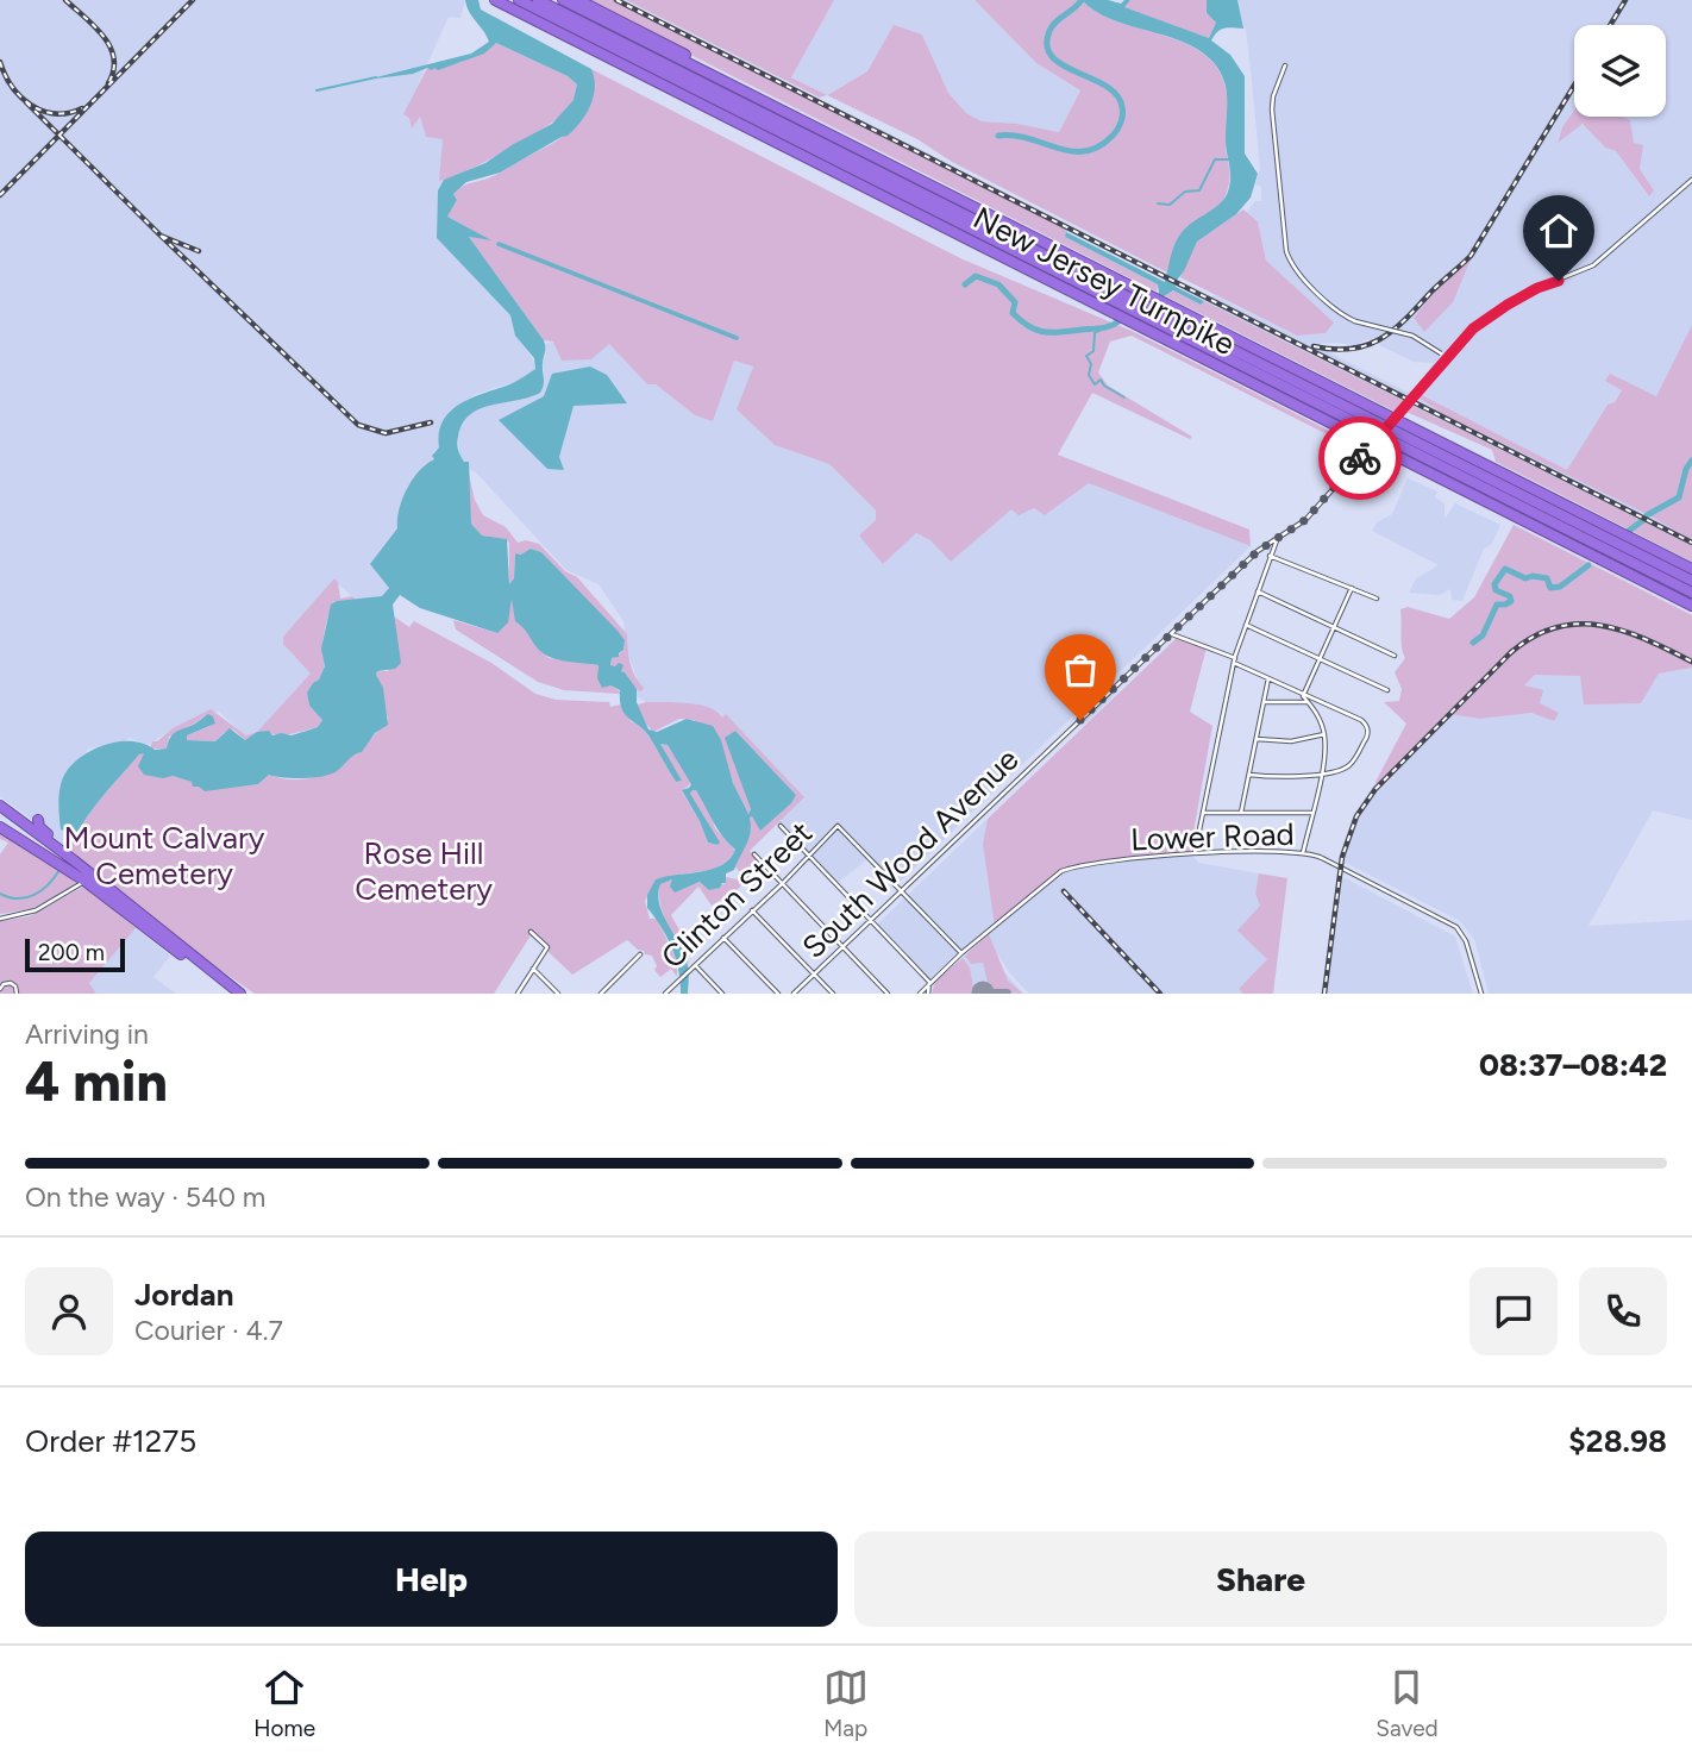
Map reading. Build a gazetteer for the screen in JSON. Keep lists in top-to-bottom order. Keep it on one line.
{"streets":{"highway":["New Jersey Turnpike"],"street":["Lower Road","South Wood Avenue","Clinton Street"]},"crossings":[["South Wood Avenue","Clinton Street"]],"parks":["Mount Calvary Cemetery","Rose Hill Cemetery"],"scale_bar":"200 m","page":{"scale":"200 m","heading":["4 min","Arriving in","08:37–08:42"],"panel":["Jordan","Courier · 4.7","Order #1275","$28.98"],"bar":"On the way · 540 m","buttons":["Help","Share"],"tabs":["Home","Map","Saved"]}}
